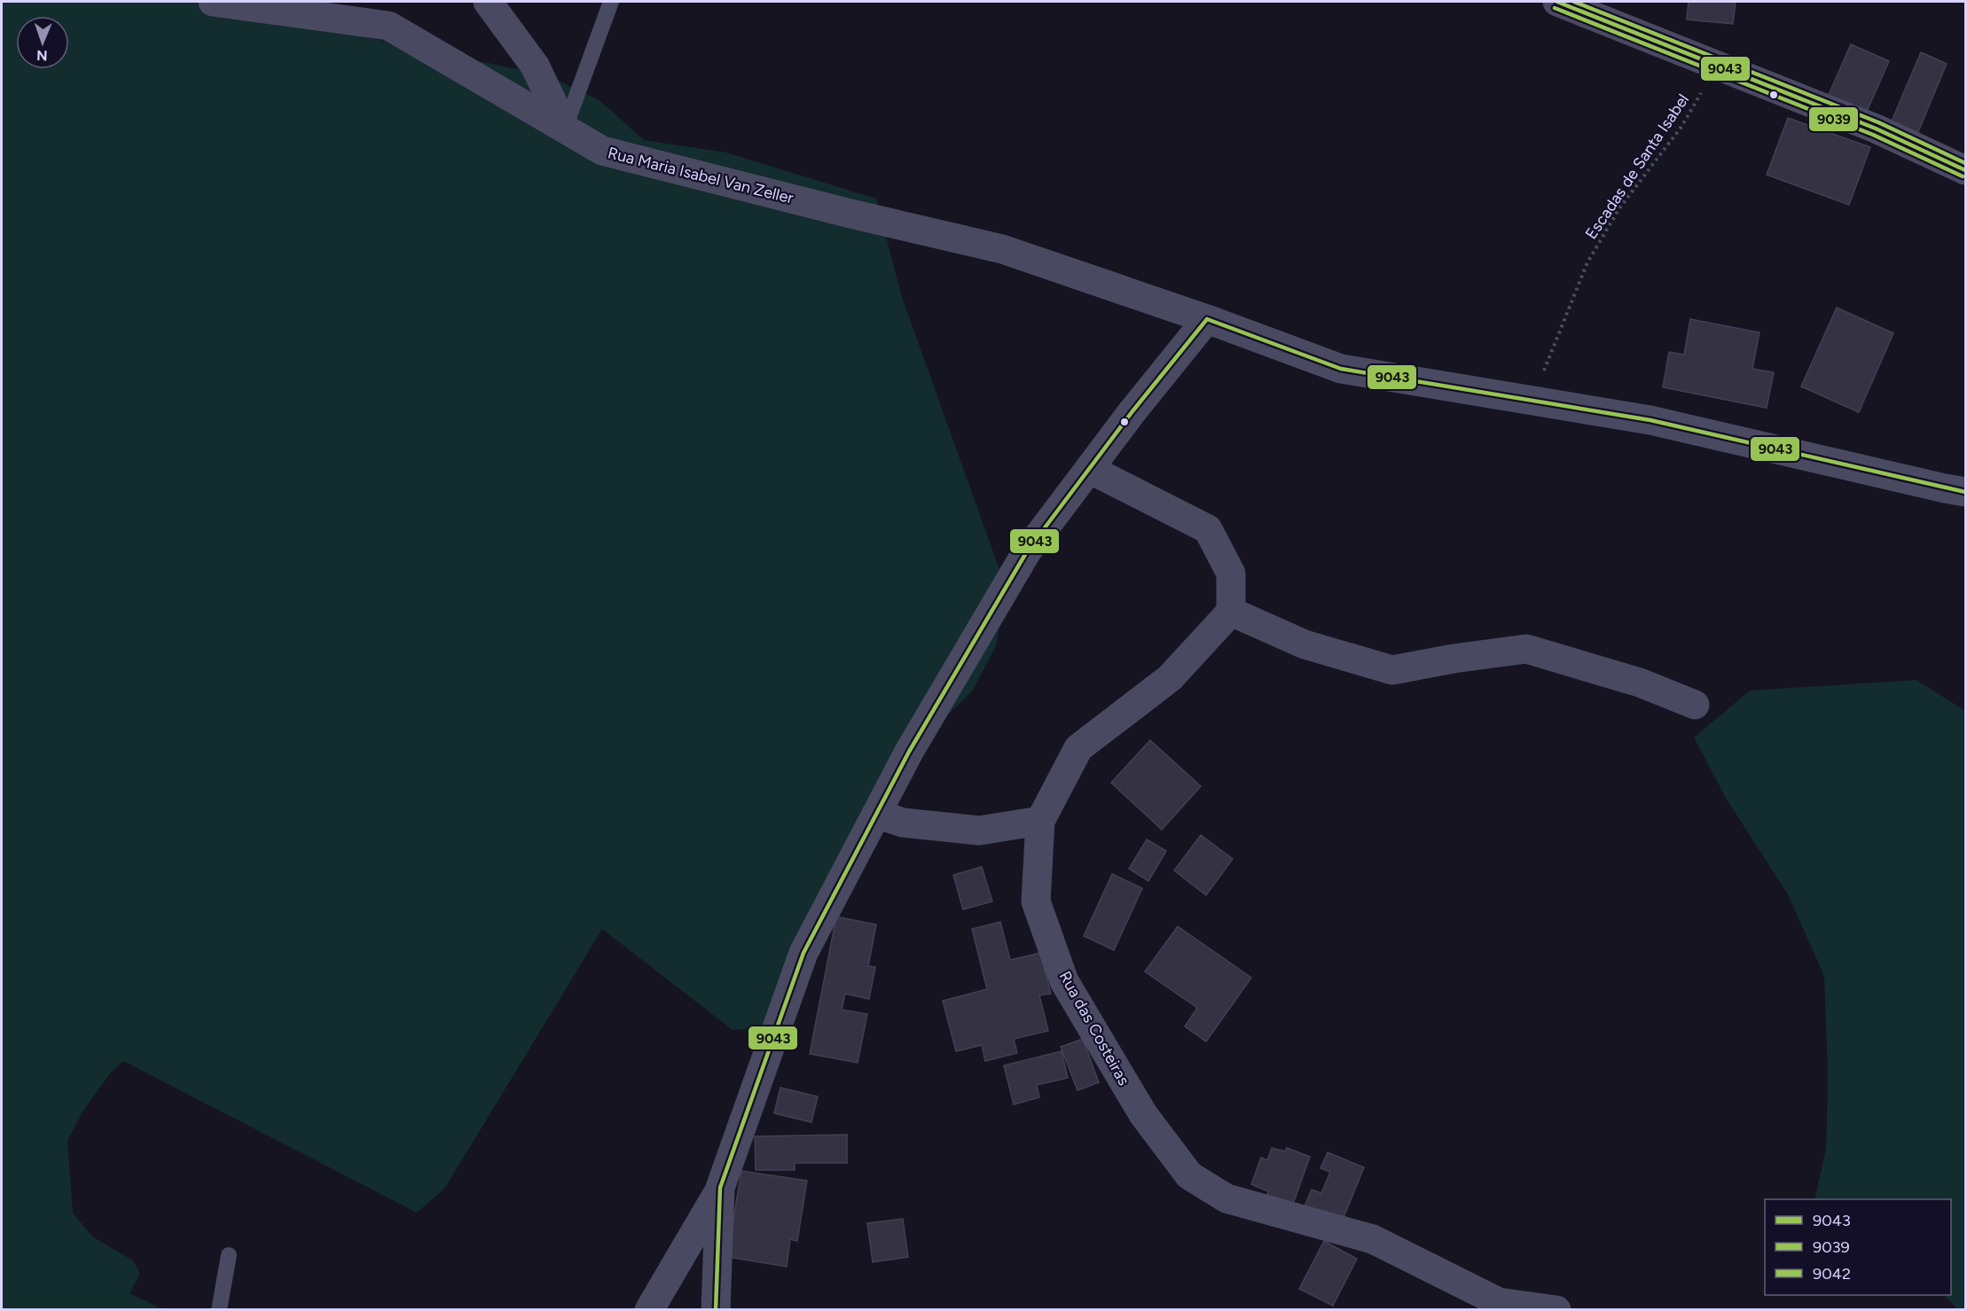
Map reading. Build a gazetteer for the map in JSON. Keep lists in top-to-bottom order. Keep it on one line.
{"streets":{"street":["Rua Maria Isabel Van Zeller","Rua das Costeiras"],"path":["Escadas de Santa Isabel"]},"crossings":[["Escadas de Santa Isabel","Rua Maria Isabel Van Zeller"]],"lines":["transit line 9043","transit line 9042","transit line 9039"],"legend":["9043","9039","9042"],"north":"bottom"}
